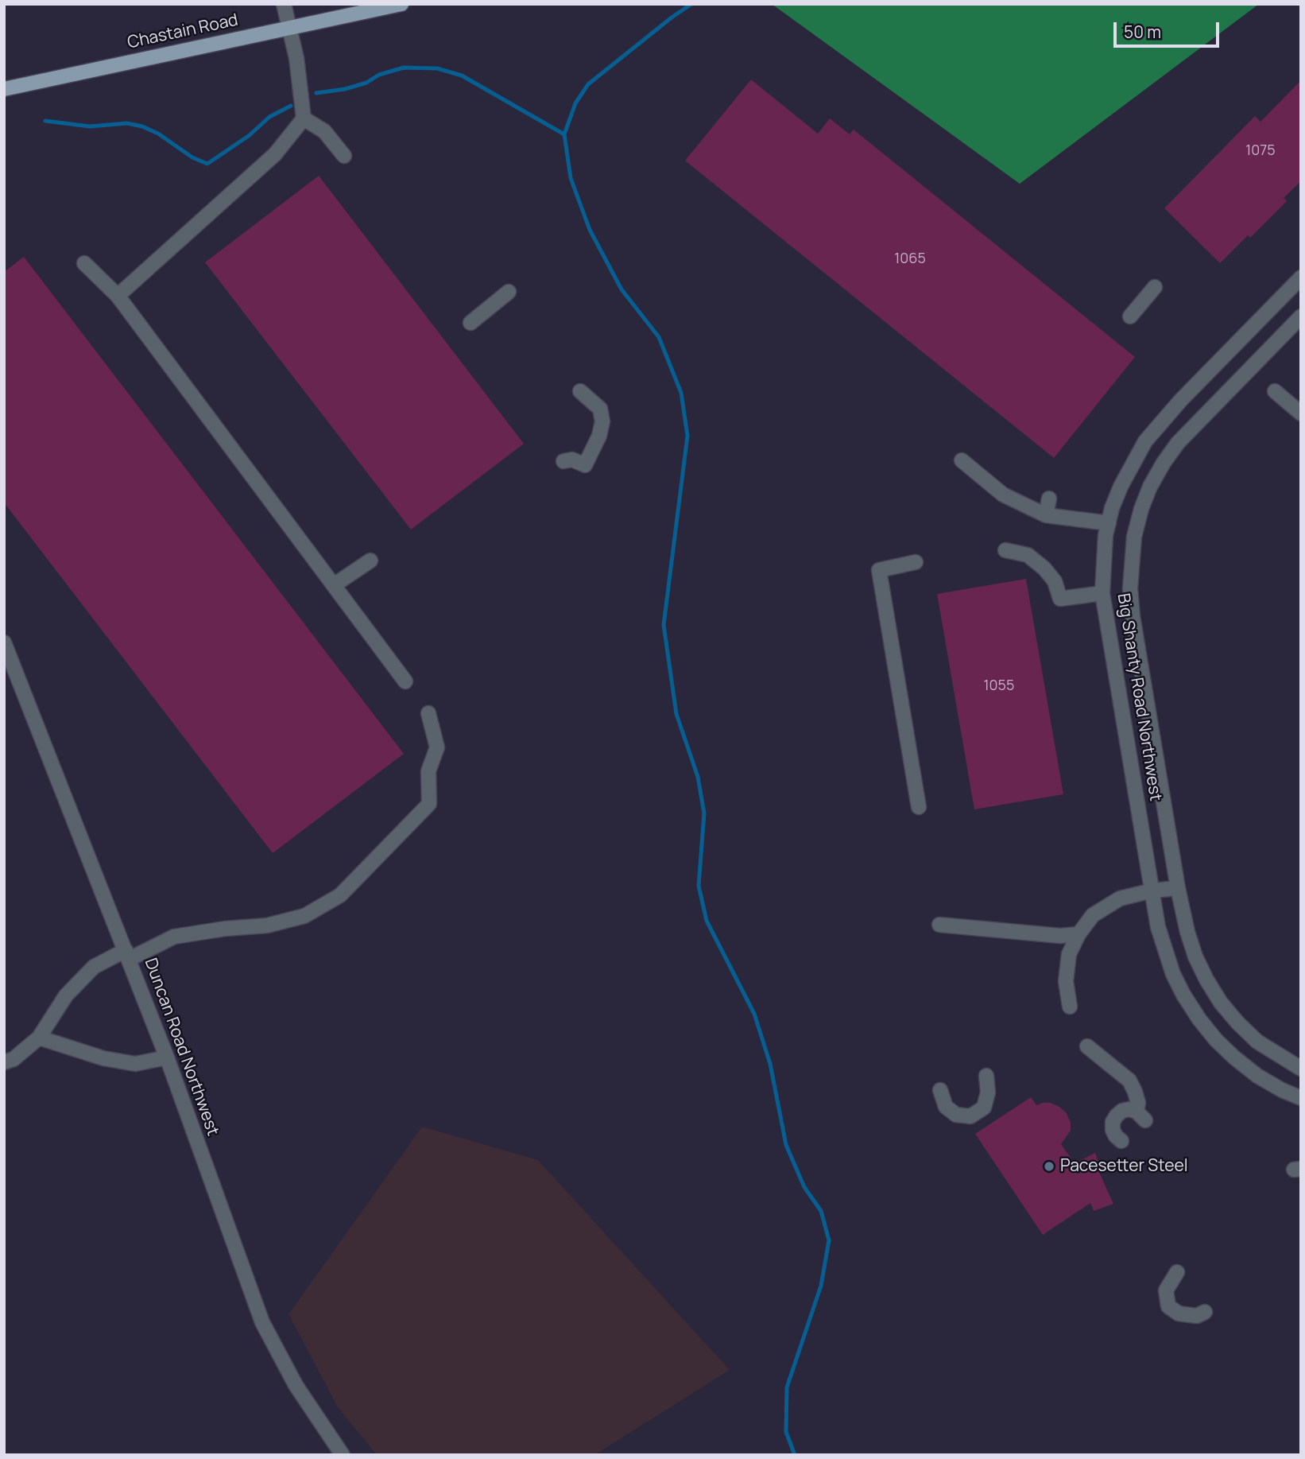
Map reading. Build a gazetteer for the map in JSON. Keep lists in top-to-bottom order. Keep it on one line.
{"streets":{"main road":["Chastain Road"],"street":["Big Shanty Road Northwest","Duncan Road Northwest"]},"places":["Pacesetter Steel"],"house_numbers":["1075","1065","1055"],"scale_bar":"50 m"}
